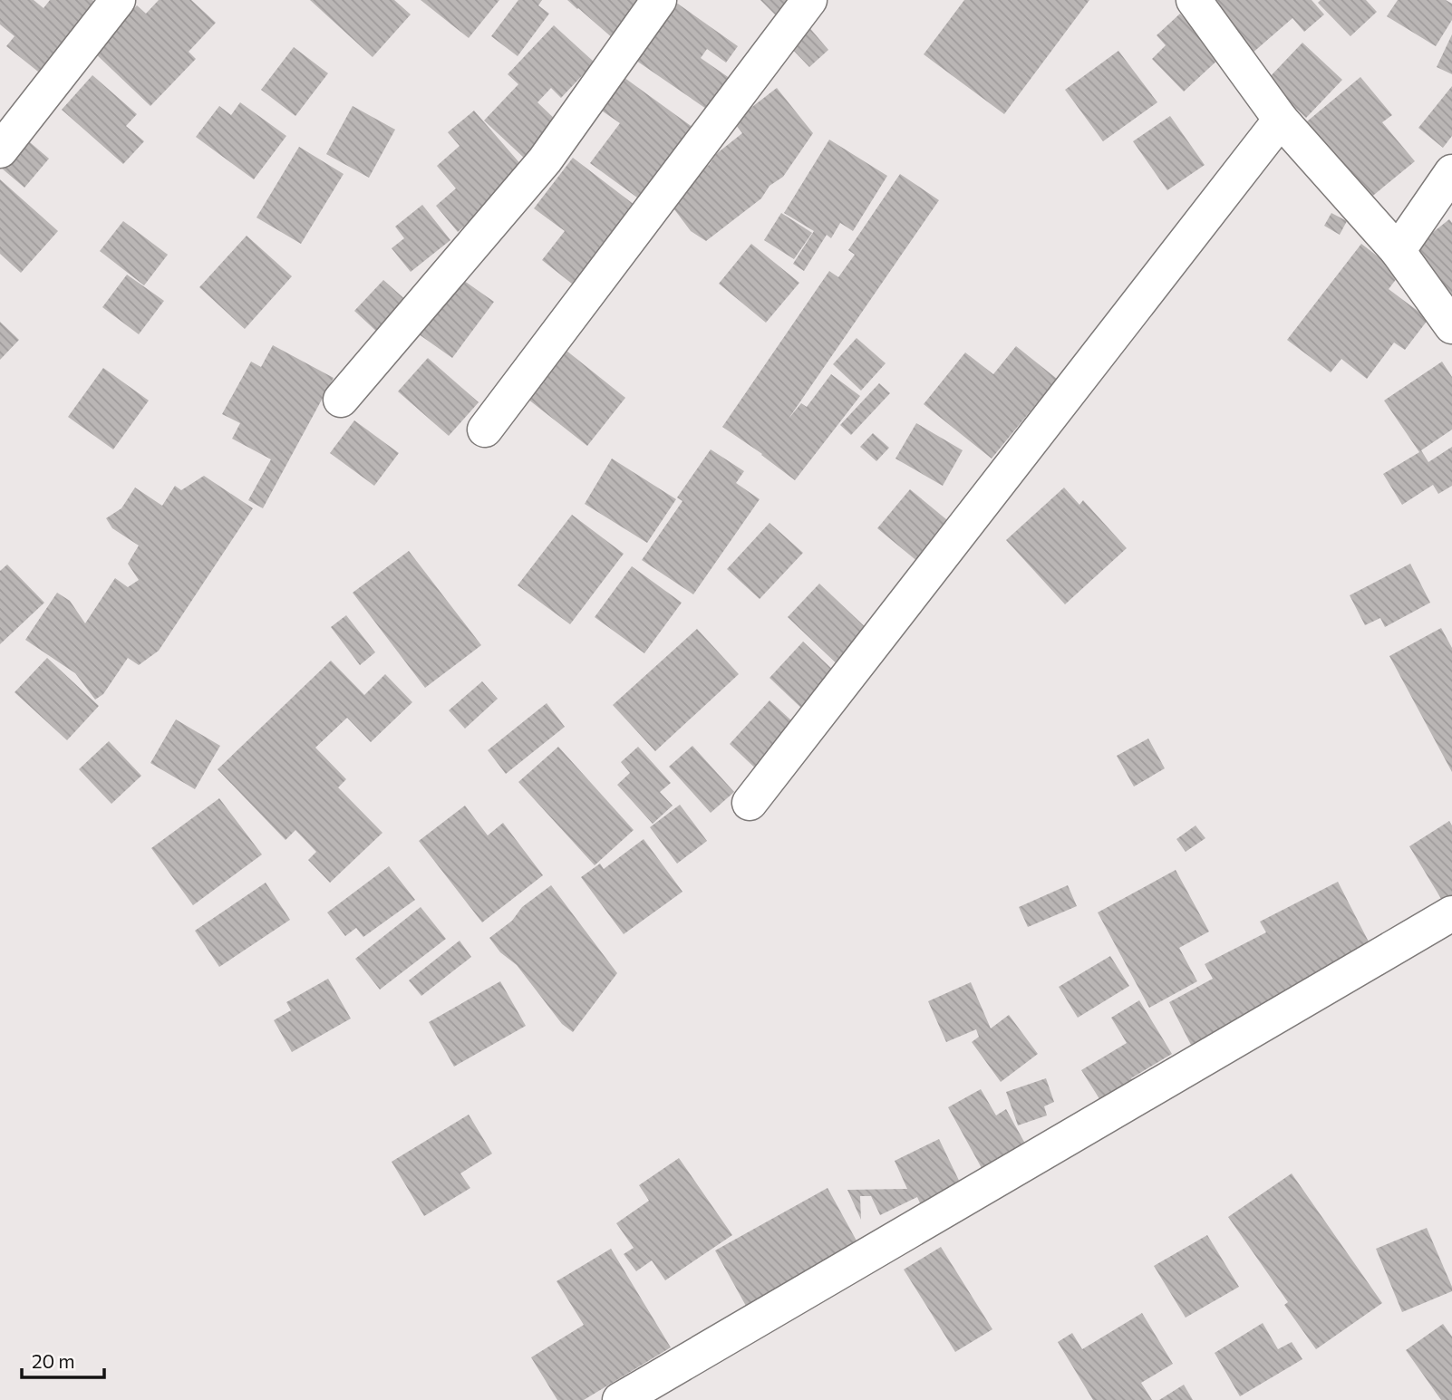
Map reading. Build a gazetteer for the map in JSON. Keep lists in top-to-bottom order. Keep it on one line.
{"scale_bar":"20 m"}
